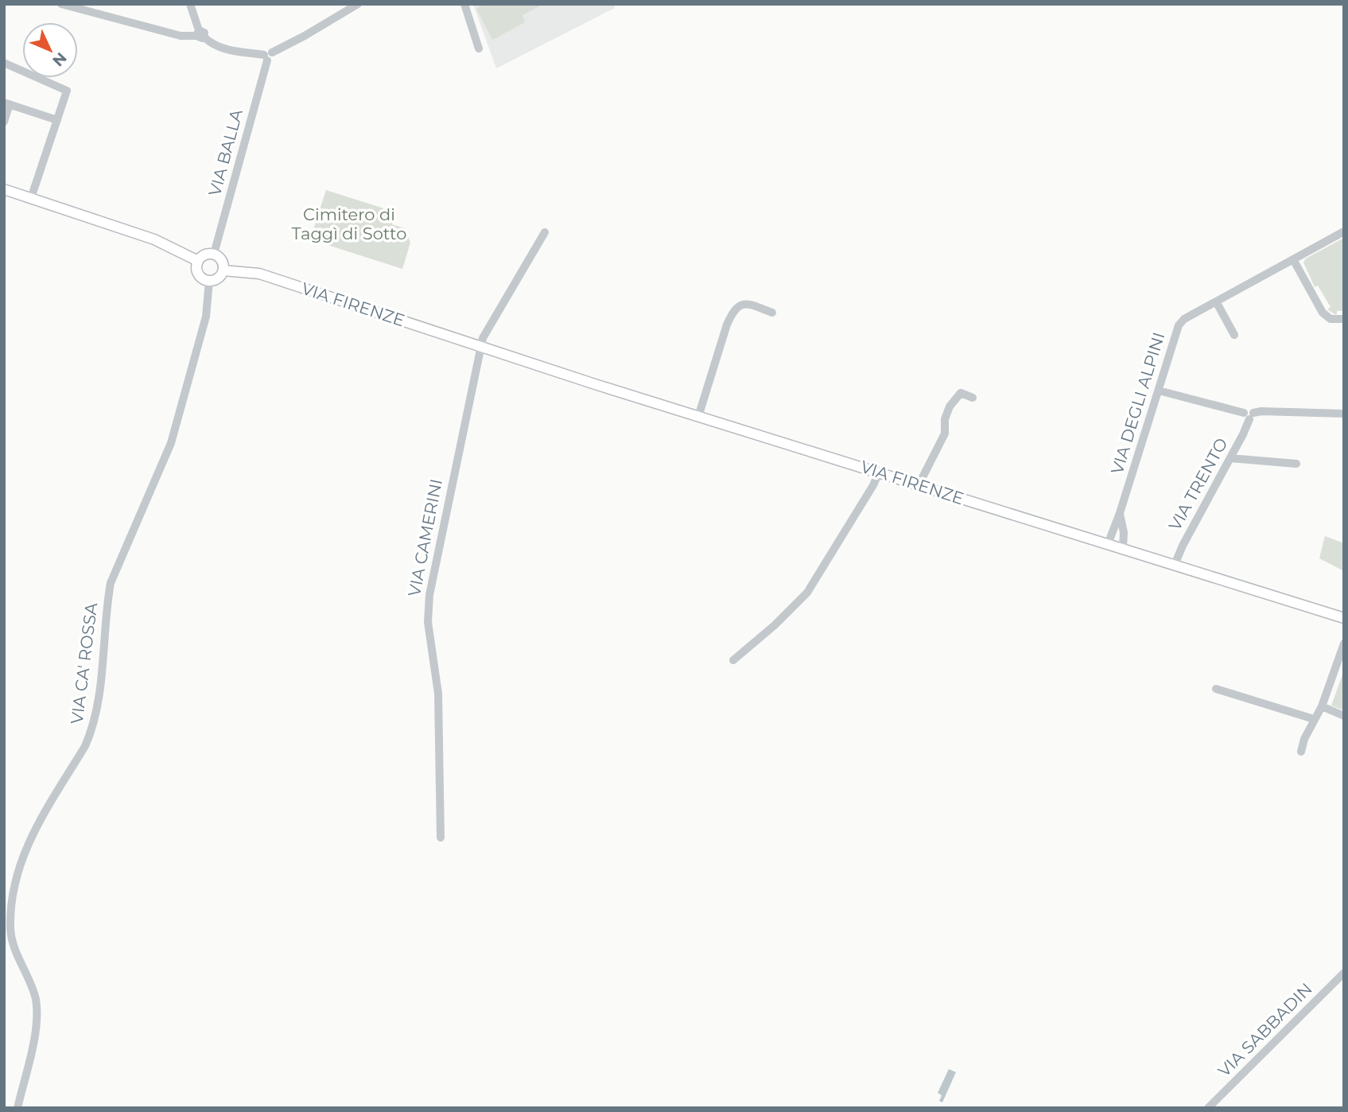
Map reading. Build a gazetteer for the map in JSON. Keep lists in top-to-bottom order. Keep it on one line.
{"streets":{"main road":["VIA FIRENZE"],"street":["VIA BALLA","VIA DEGLI ALPINI","VIA TRENTO","VIA CAMERINI","VIA CA' ROSSA","VIA SABBADIN"]},"crossings":[["VIA BALLA","VIA FIRENZE"],["VIA BALLA","VIA CA' ROSSA"],["VIA FIRENZE","VIA DEGLI ALPINI"],["VIA FIRENZE","VIA TRENTO"],["VIA FIRENZE","VIA CAMERINI"],["VIA FIRENZE","VIA CA' ROSSA"]],"parks":["Cimitero di Taggì di Sotto"],"north":"bottom right"}
